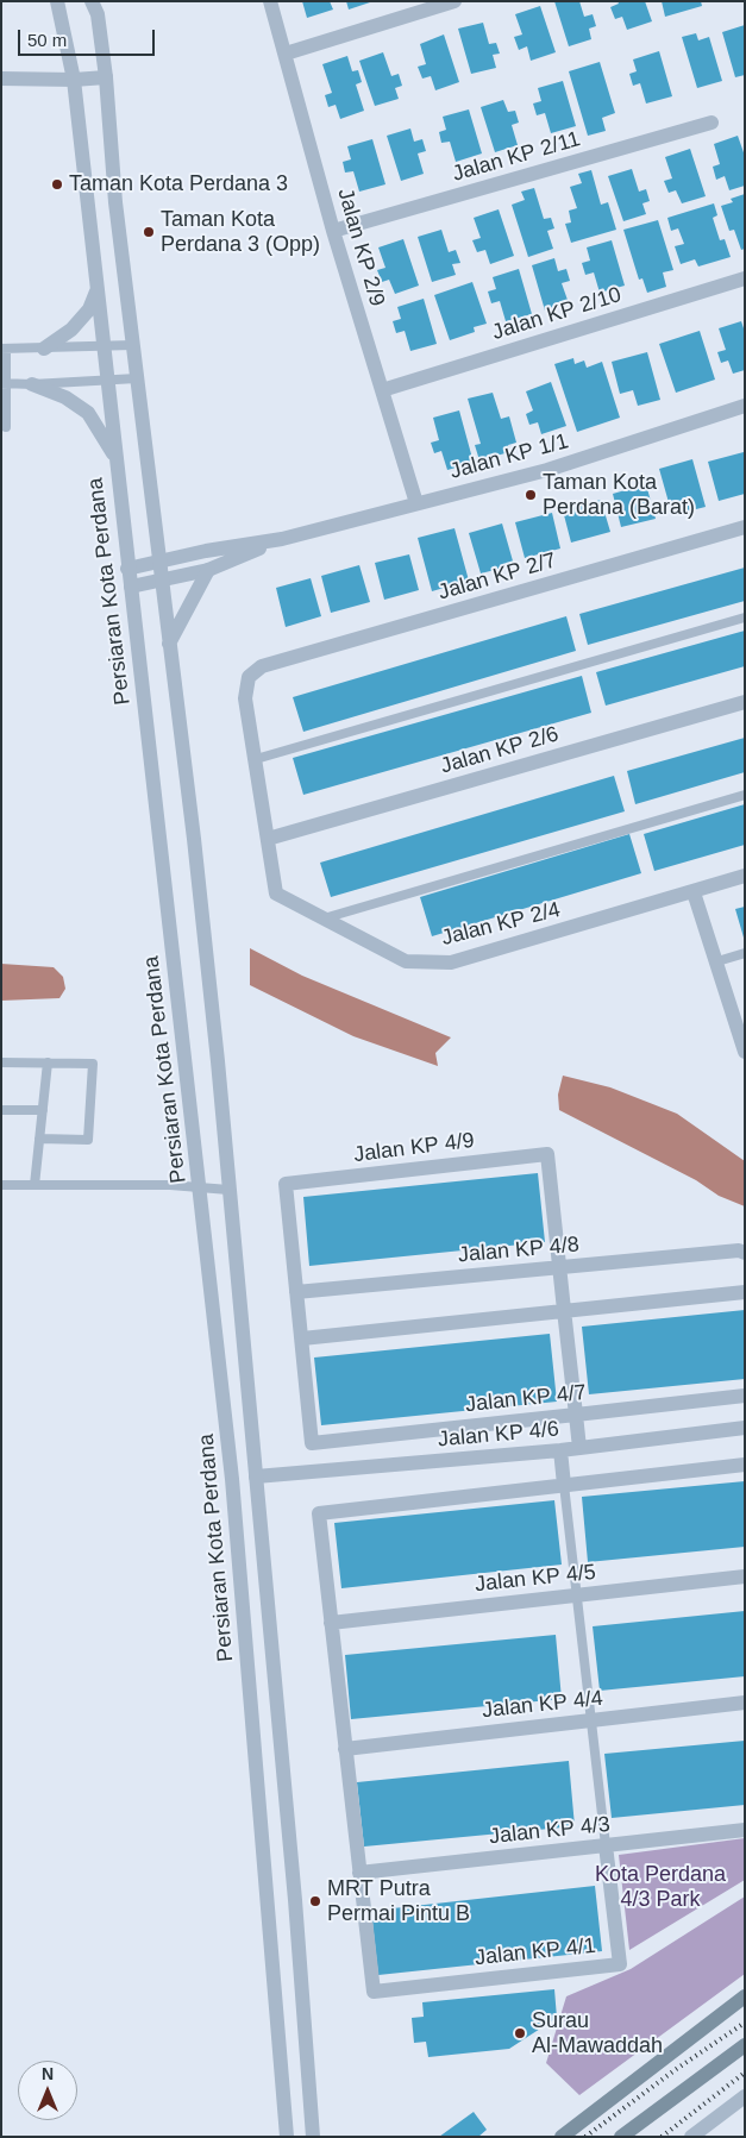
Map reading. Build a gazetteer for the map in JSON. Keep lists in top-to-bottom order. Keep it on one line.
{"streets":{"street":["Jalan KP 2/11","Jalan KP 2/9","Jalan KP 2/10","Jalan KP 1/1","Jalan KP 2/7","Persiaran Kota Perdana","Jalan KP 2/6","Jalan KP 2/4","Jalan KP 4/9","Jalan KP 4/8","Jalan KP 4/7","Jalan KP 4/6","Jalan KP 4/5","Jalan KP 4/4","Jalan KP 4/3","Jalan KP 4/1"]},"crossings":[["Jalan KP 2/11","Jalan KP 2/9"],["Jalan KP 2/9","Jalan KP 2/10"],["Jalan KP 2/9","Jalan KP 1/1"],["Jalan KP 1/1","Persiaran Kota Perdana"],["Jalan KP 2/6","Jalan KP 2/4"],["Jalan KP 4/9","Jalan KP 4/8"],["Jalan KP 4/3","Jalan KP 4/1"]],"parks":["Kota Perdana 4/3 Park"],"places":["Taman Kota Perdana 3","Taman Kota Perdana 3 (Opp)","Taman Kota Perdana (Barat)","MRT Putra Permai Pintu B","Surau Al-Mawaddah"],"scale_bar":"50 m","north":"top"}
